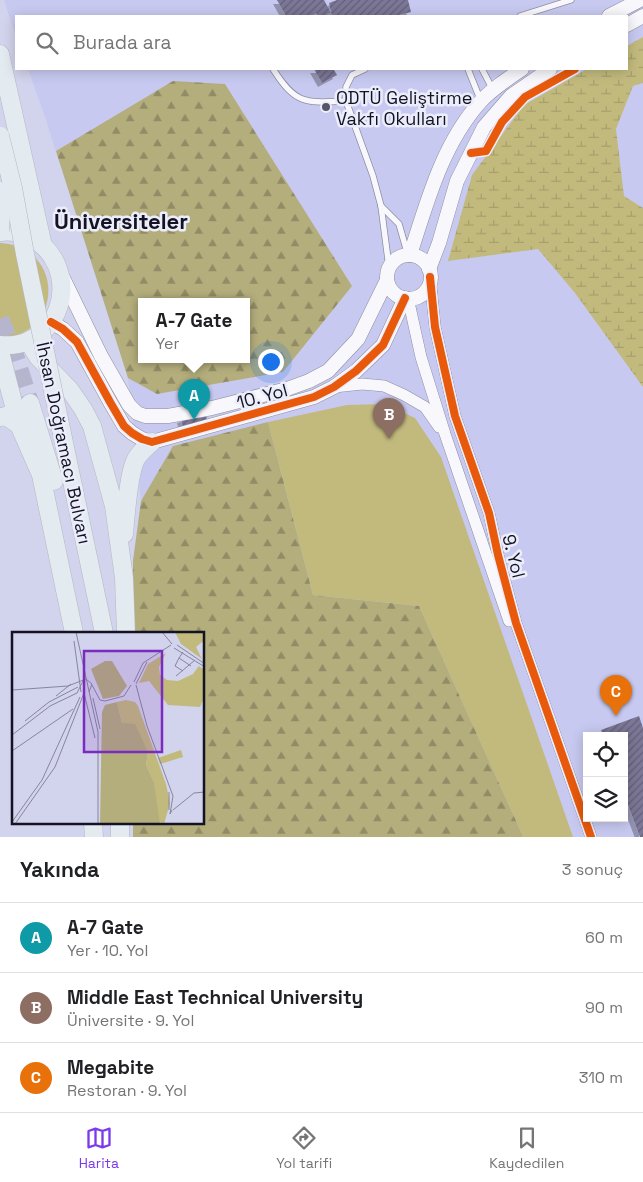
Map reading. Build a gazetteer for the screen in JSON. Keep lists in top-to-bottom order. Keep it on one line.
{"streets":{"main road":["İhsan Doğramacı Bulvarı"],"street":["10. Yol","9. Yol"]},"crossings":[["10. Yol","9. Yol"]],"districts":["Üniversiteler"],"places":["ODTÜ Geliştirme Vakfı Okulları"],"page":{"search":"Burada ara","popup":["A-7 Gate","Yer"],"pins":["A","B","C"],"heading":["Yakında","3 sonuç"],"list":[{"mark":"A","name":"A-7 Gate","note":"Yer · 10. Yol","value":"60 m"},{"mark":"B","name":"Middle East Technical University","note":"Üniversite · 9. Yol","value":"90 m"},{"mark":"C","name":"Megabite","note":"Restoran · 9. Yol","value":"310 m"}],"nav":["Harita","Yol tarifi","Kaydedilen"]}}
